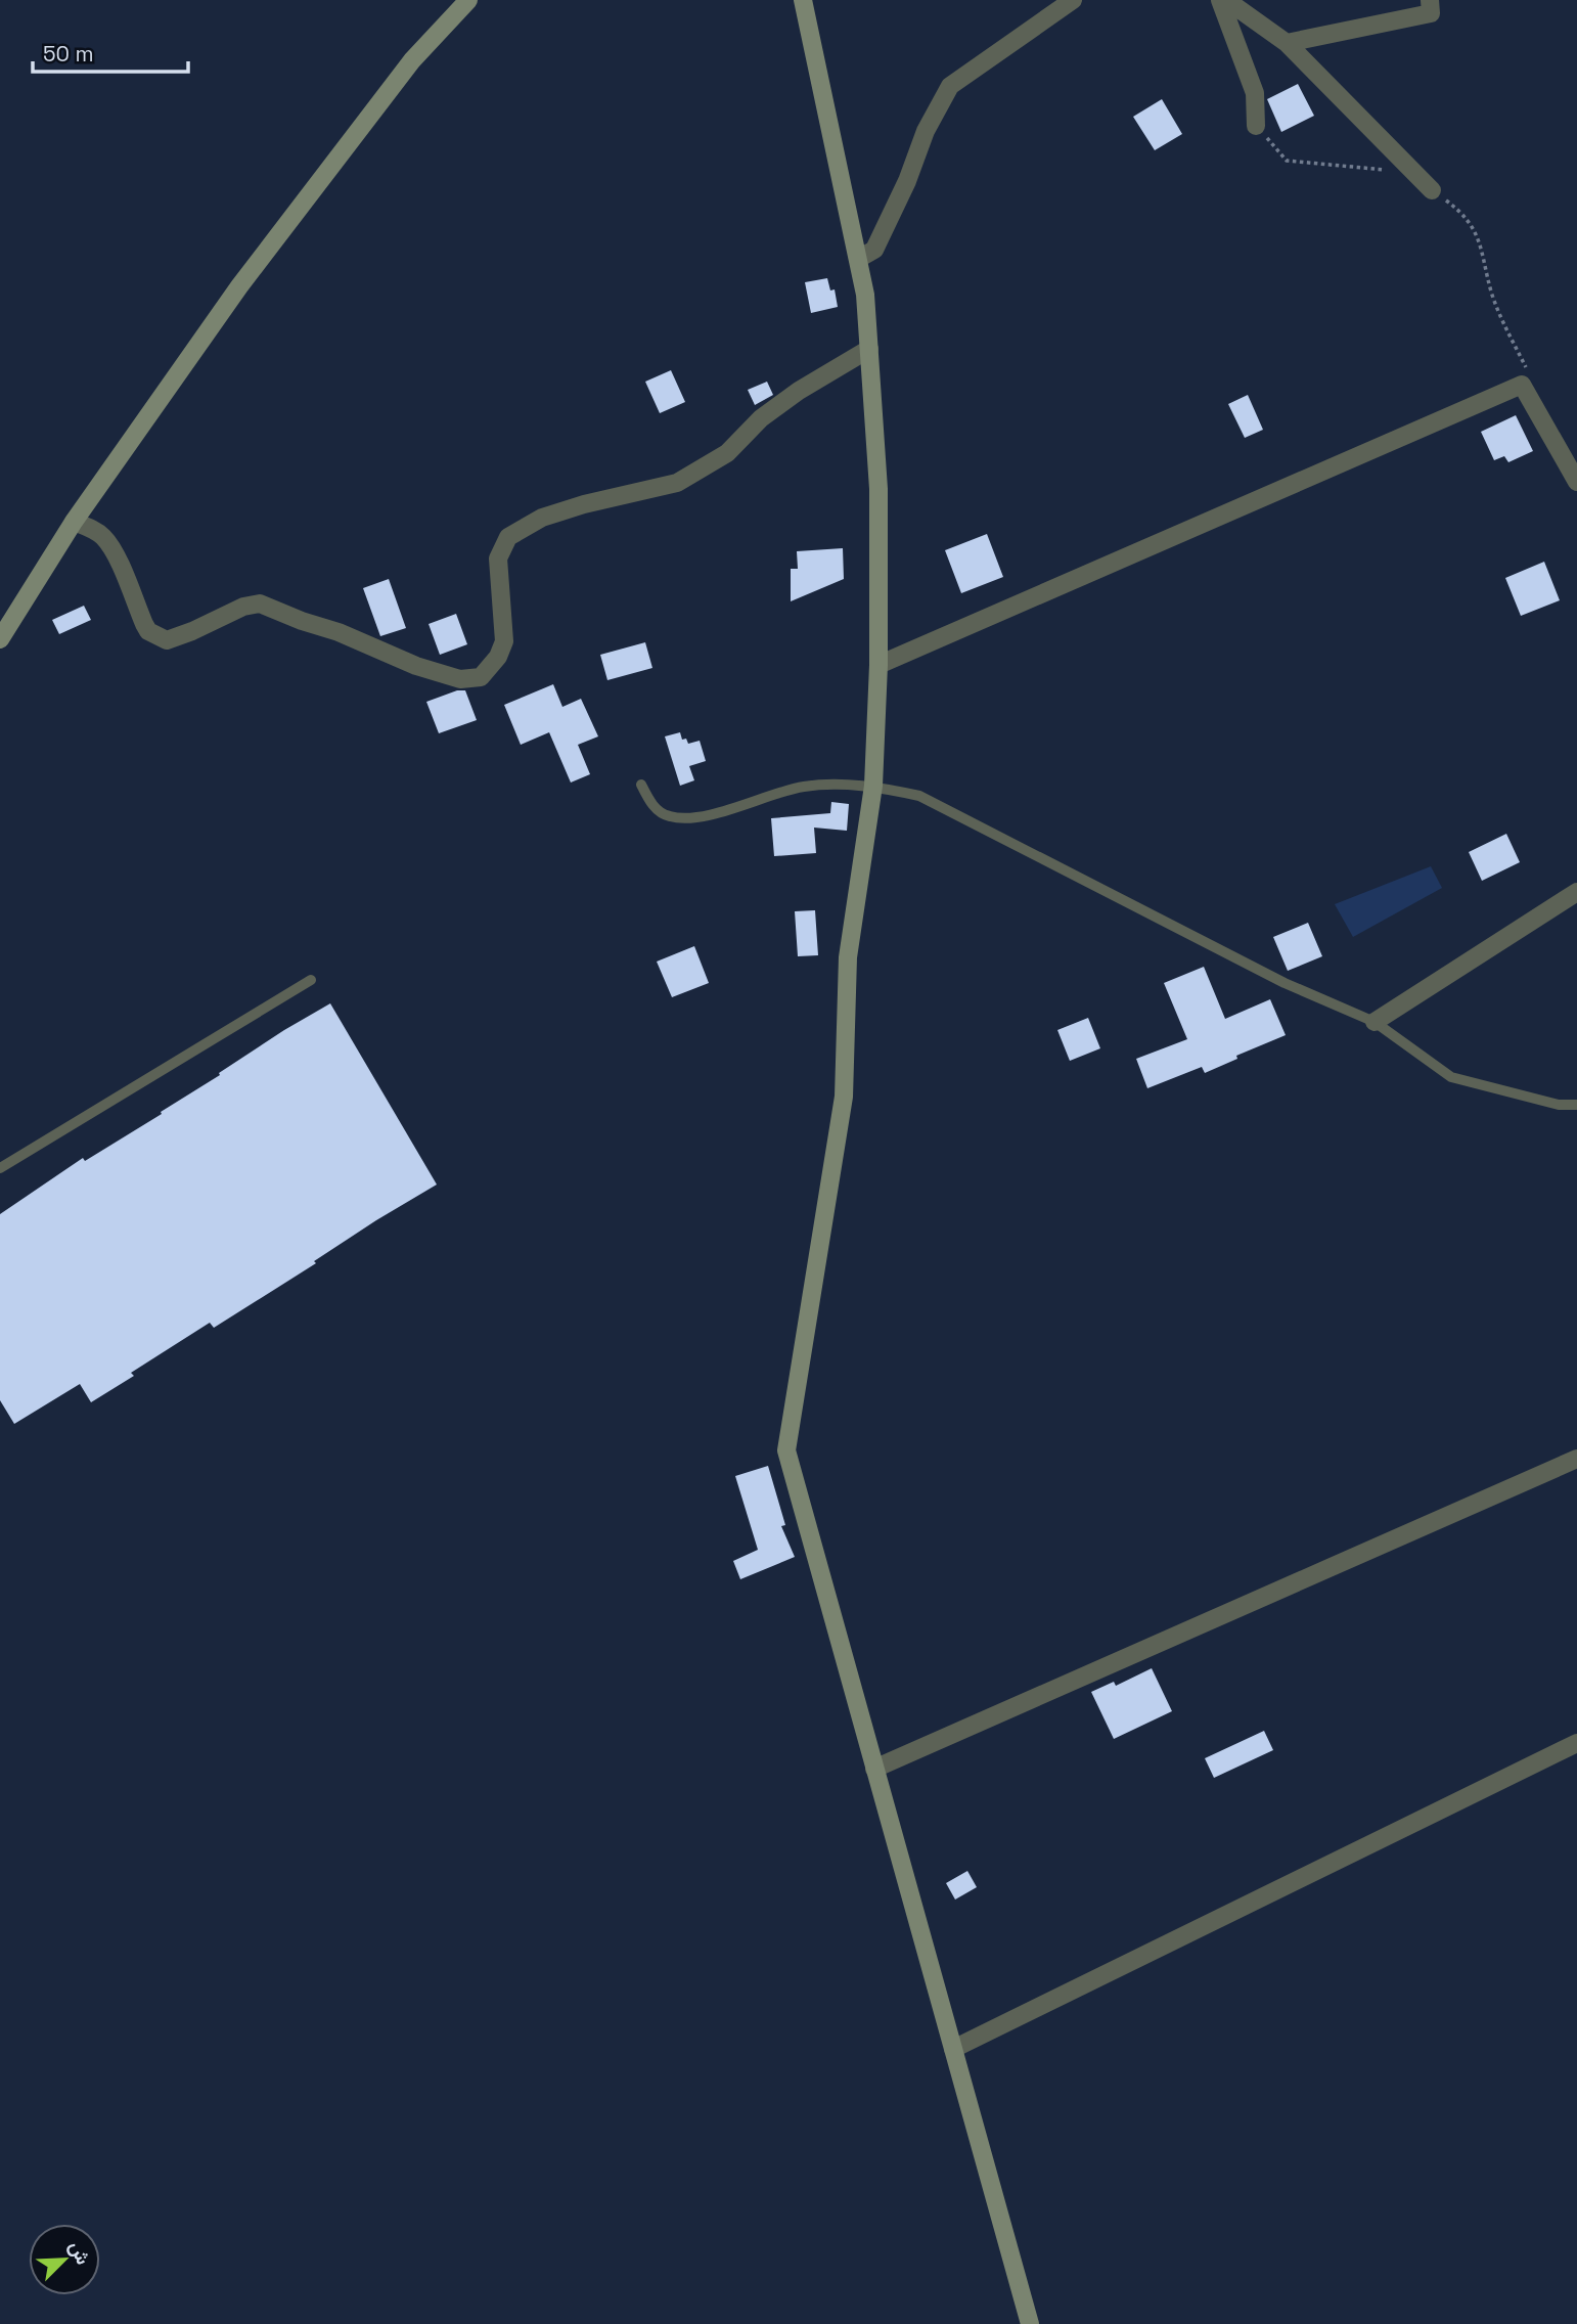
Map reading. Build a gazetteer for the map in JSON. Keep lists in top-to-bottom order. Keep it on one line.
{"scale_bar":"50 m","north":"top right"}
